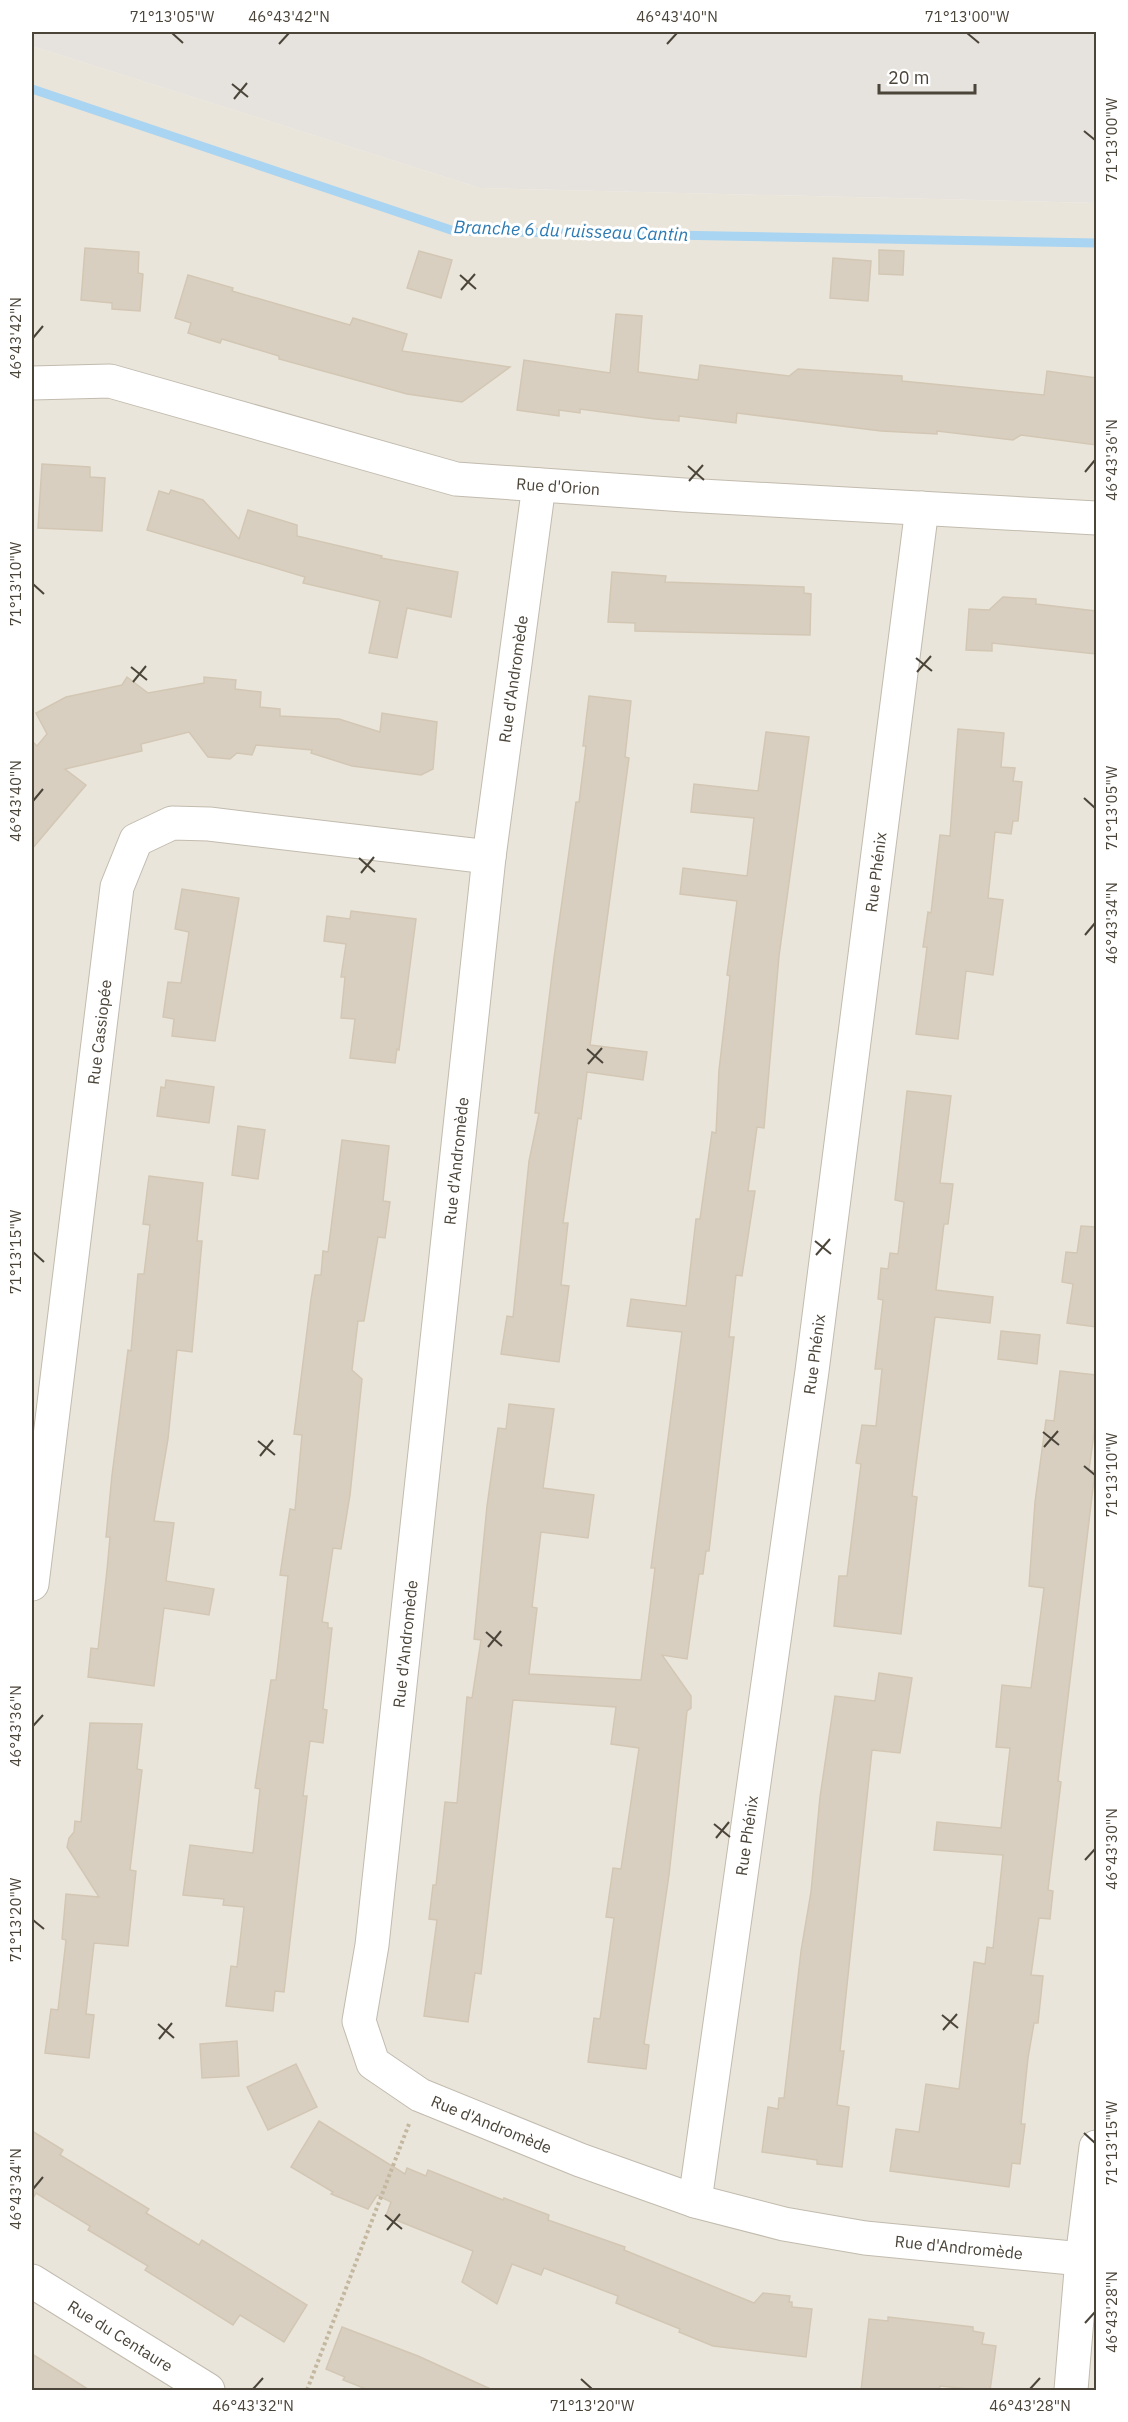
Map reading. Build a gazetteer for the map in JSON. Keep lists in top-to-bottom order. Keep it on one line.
{"streets":{"street":["Rue d'Orion","Rue d'Andromède","Rue Phénix","Rue Cassiopée","Rue du Centaure"]},"crossings":[["Rue d'Orion","Rue d'Andromède"],["Rue d'Orion","Rue Phénix"],["Rue d'Andromède","Rue Phénix"],["Rue d'Andromède","Rue Cassiopée"]],"water":["Branche 6 du ruisseau Cantin"],"scale_bar":"20 m","coordinates":["71°13'05\"W","46°43'42\"N","46°43'40\"N","71°13'00\"W","46°43'36\"N","71°13'10\"W","46°43'34\"N","71°13'15\"W","46°43'30\"N","71°13'20\"W","46°43'28\"N","46°43'32\"N"]}
